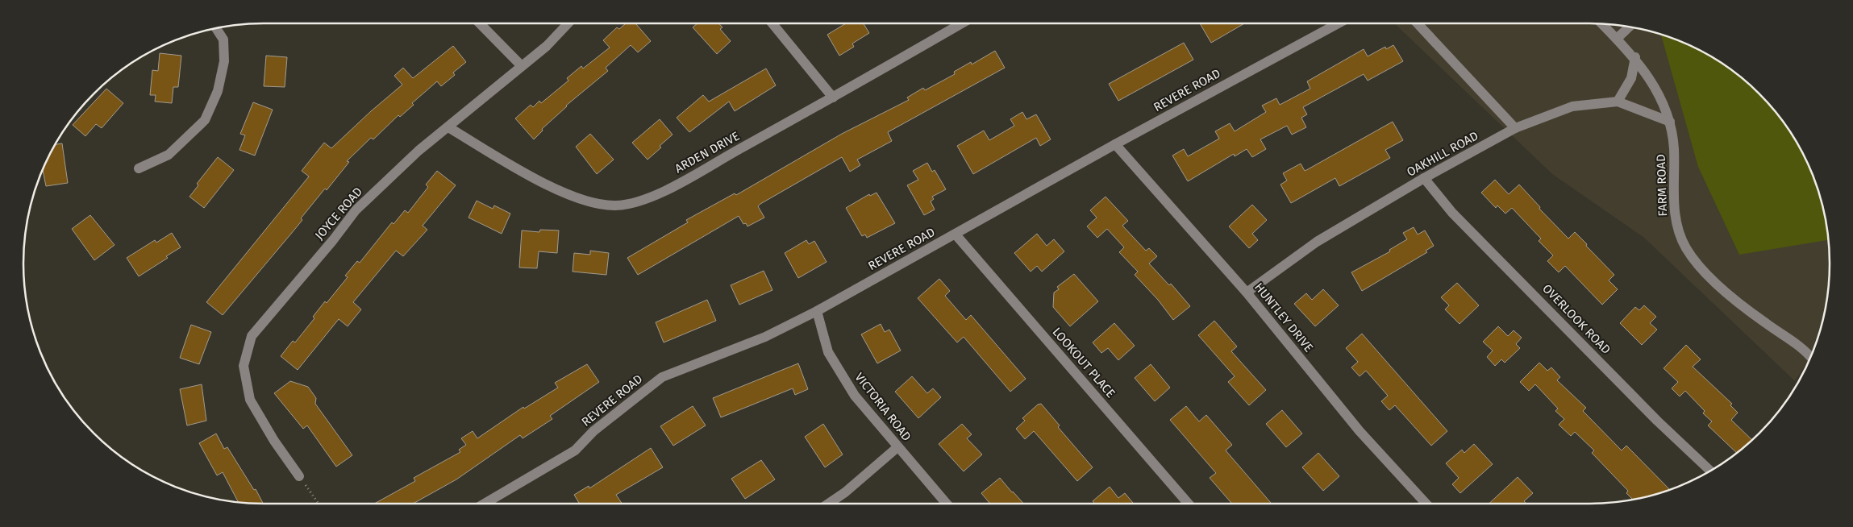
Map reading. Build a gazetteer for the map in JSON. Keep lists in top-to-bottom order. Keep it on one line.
{"streets":{"street":["REVERE ROAD","ARDEN DRIVE","OAKHILL ROAD","FARM ROAD","JOYCE ROAD","HUNTLEY DRIVE","OVERLOOK ROAD","LOOKOUT PLACE","VICTORIA ROAD"]},"crossings":[["REVERE ROAD","HUNTLEY DRIVE"],["REVERE ROAD","LOOKOUT PLACE"],["REVERE ROAD","VICTORIA ROAD"],["ARDEN DRIVE","JOYCE ROAD"],["OAKHILL ROAD","FARM ROAD"],["OAKHILL ROAD","HUNTLEY DRIVE"],["OAKHILL ROAD","OVERLOOK ROAD"]]}
